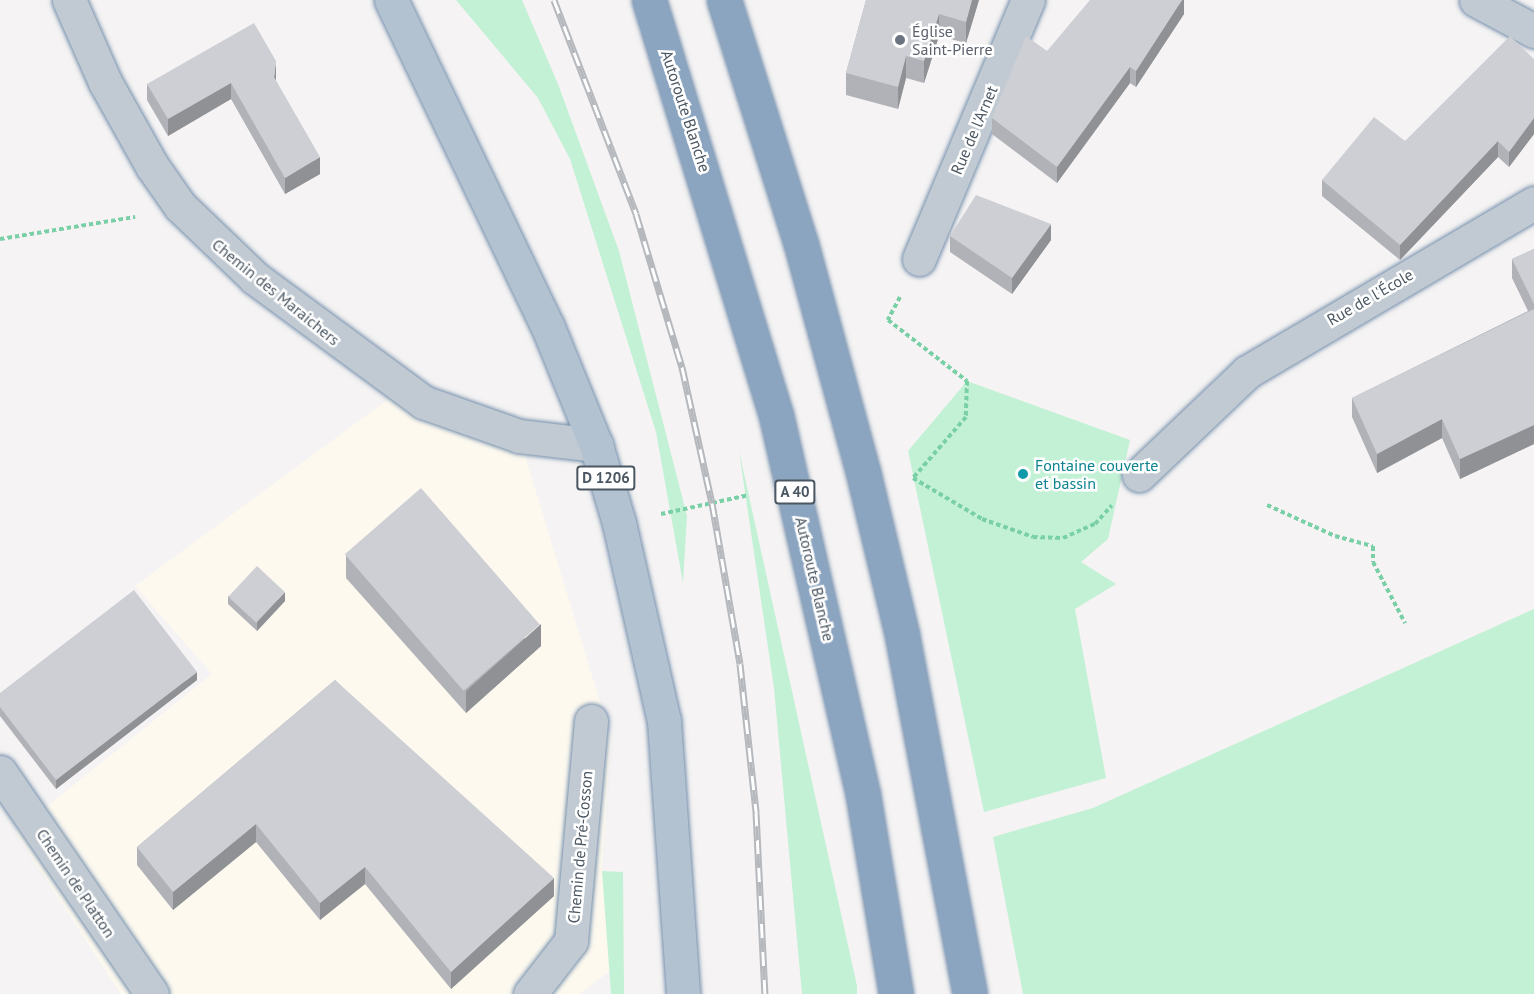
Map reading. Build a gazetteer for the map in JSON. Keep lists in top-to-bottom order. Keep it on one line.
{"streets":{"highway":["Autoroute Blanche","A 40"],"main road":["D 1206"],"street":["Rue de l'Arnet","Chemin des Maraichers","Rue de l'École","Chemin de Pré-Cosson","Chemin de Platton"]},"crossings":[["Chemin des Maraichers","D 1206"]],"places":["Église Saint-Pierre","Fontaine couverte et bassin"]}
